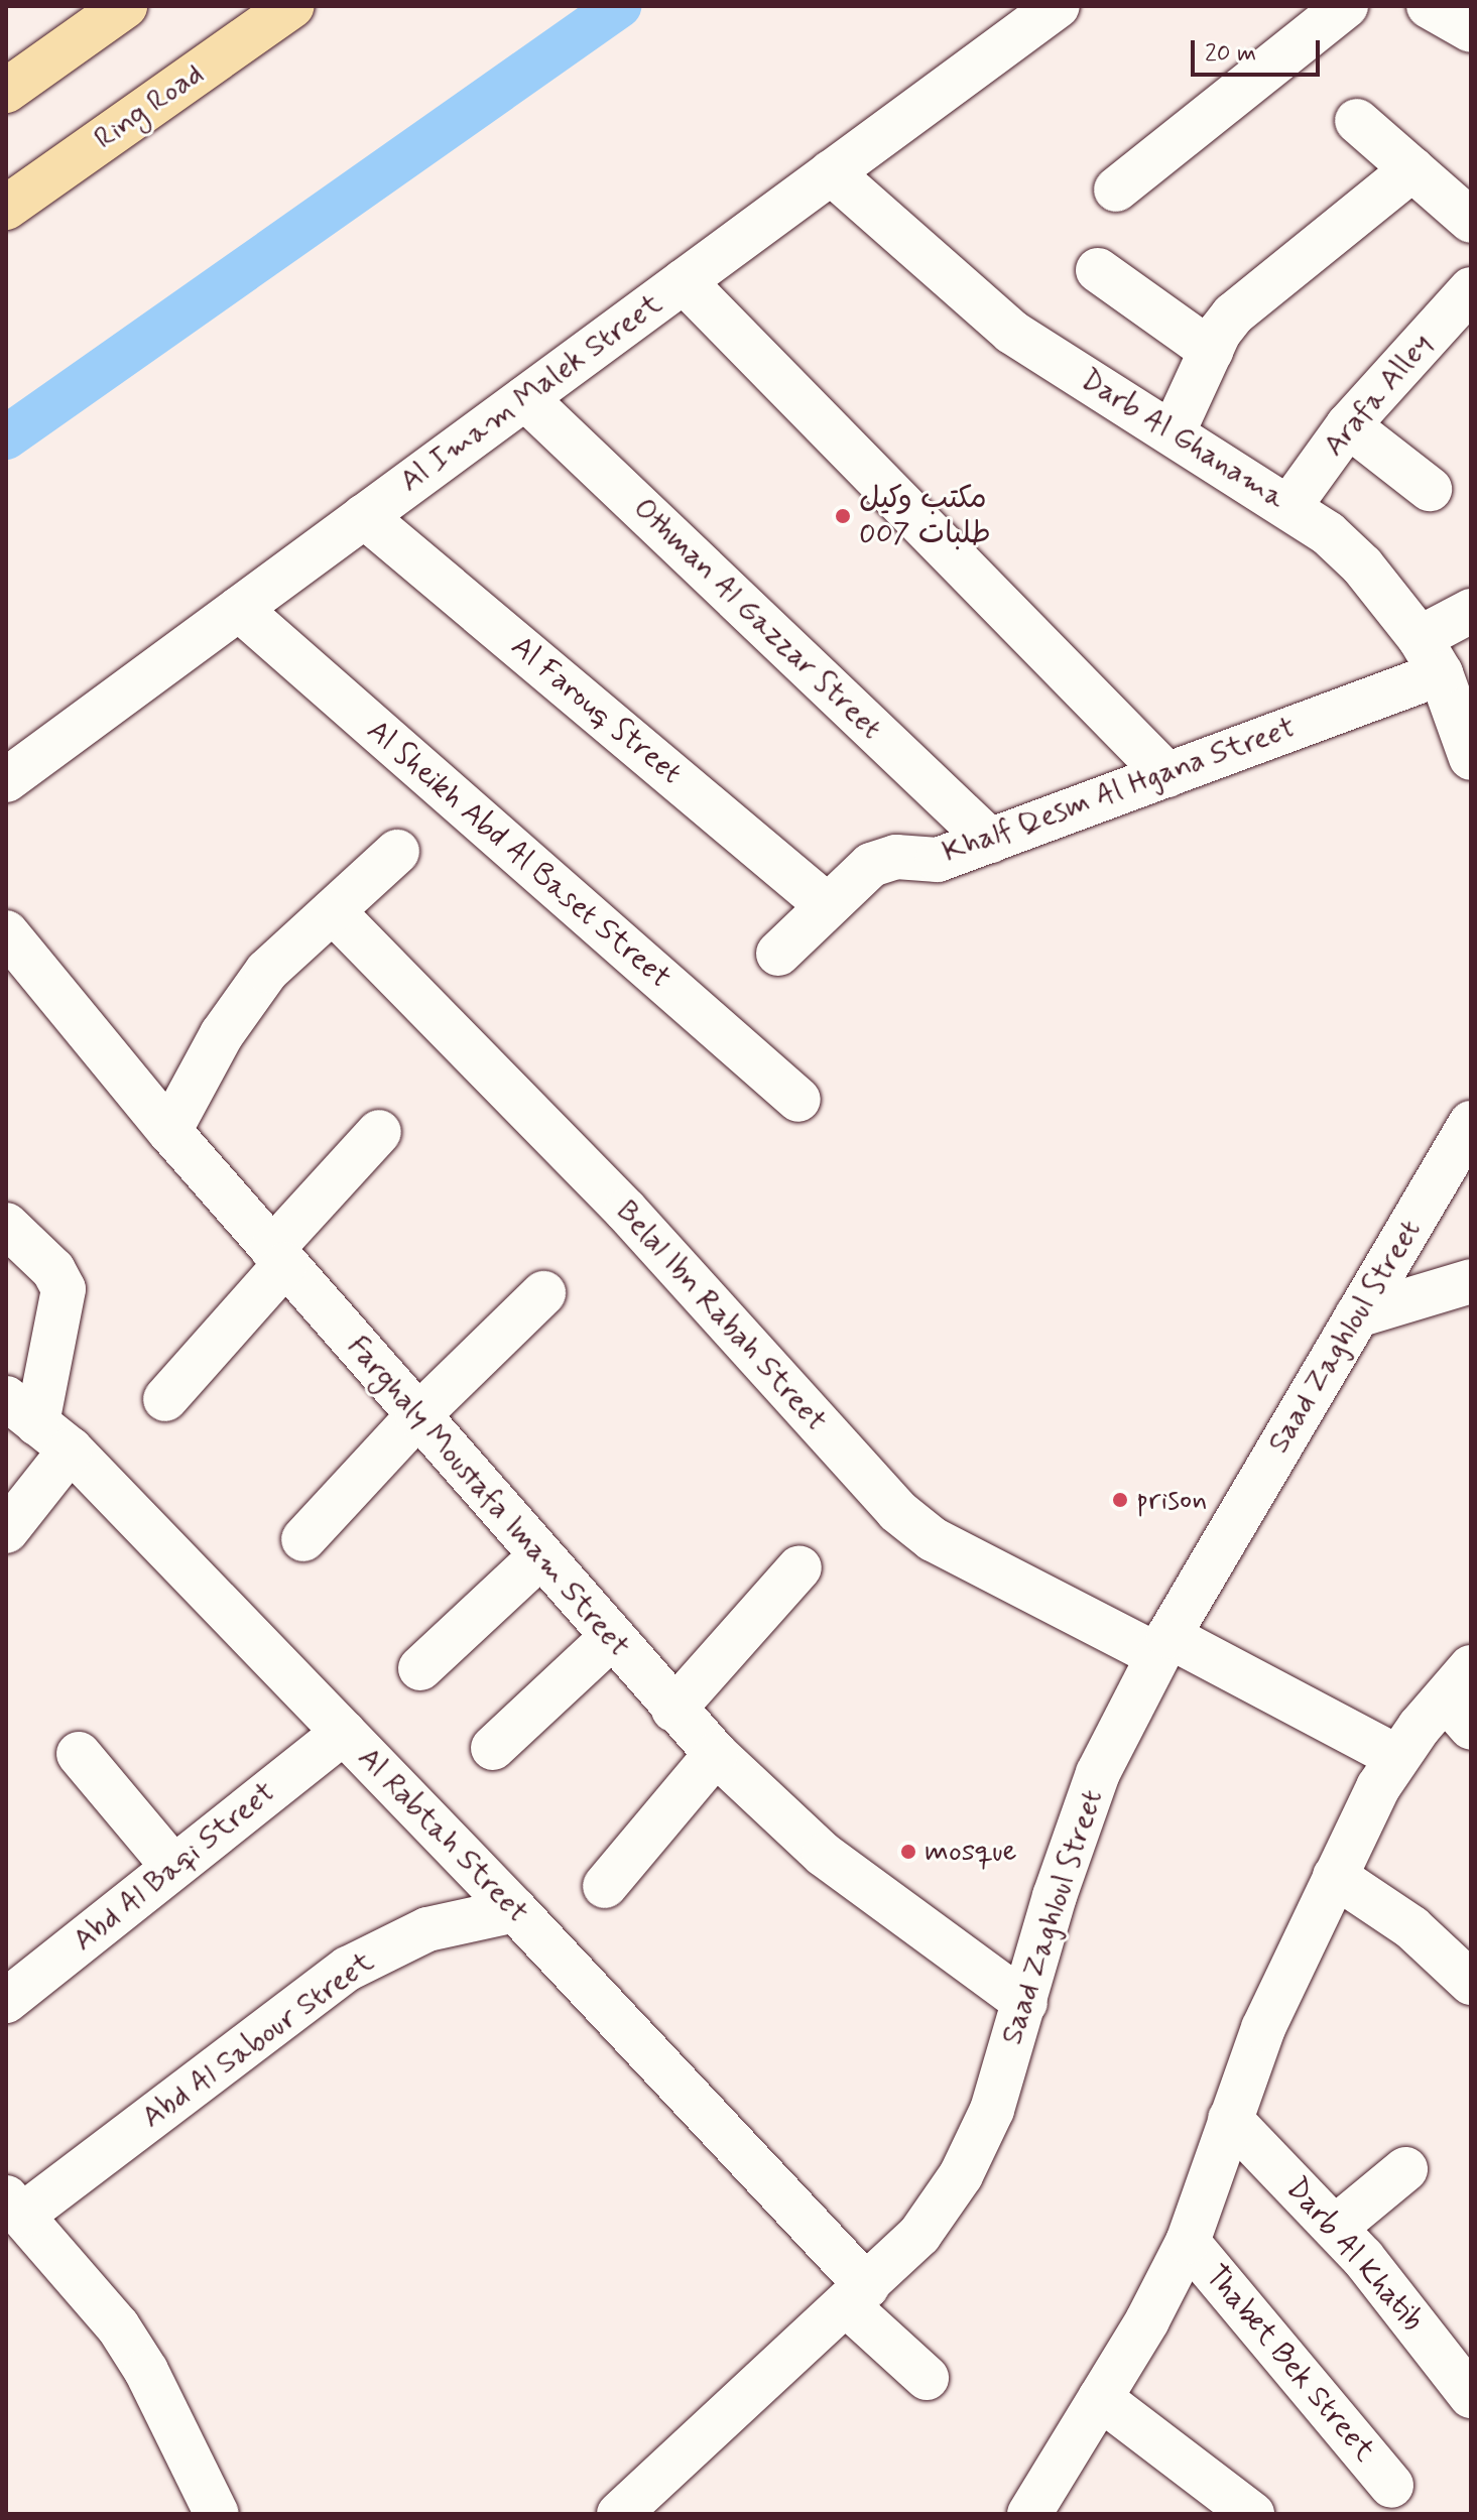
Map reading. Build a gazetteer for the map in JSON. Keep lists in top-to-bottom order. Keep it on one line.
{"streets":{"highway":["Ring Road"],"street":["Al Imam Malek Street","Arafa Alley","Darb Al Ghanama","Othman Al Gazzar Street","Al Farouq Street","Khalf Qesm Al Hgana Street","Al Sheikh Abd Al Baset Street","Belal Ibn Rabah Street","Saad Zaghloul Street","Farghaly Moustafa Imam Street","Al Rabtah Street","Abd Al Baqi Street","Abd Al Sabour Street","Darb Al Khatib","Thabet Bek Street"]},"crossings":[["Al Imam Malek Street","Darb Al Ghanama"],["Al Imam Malek Street","Othman Al Gazzar Street"],["Al Imam Malek Street","Al Farouq Street"],["Al Imam Malek Street","Al Sheikh Abd Al Baset Street"],["Arafa Alley","Darb Al Ghanama"],["Darb Al Ghanama","Khalf Qesm Al Hgana Street"],["Othman Al Gazzar Street","Khalf Qesm Al Hgana Street"],["Al Farouq Street","Khalf Qesm Al Hgana Street"],["Belal Ibn Rabah Street","Saad Zaghloul Street"],["Saad Zaghloul Street","Farghaly Moustafa Imam Street"],["Saad Zaghloul Street","Al Rabtah Street"],["Al Rabtah Street","Abd Al Baqi Street"],["Al Rabtah Street","Abd Al Sabour Street"]],"places":["مكتب وكيل طلبات 007","prison","mosque"],"scale_bar":"20 m"}
